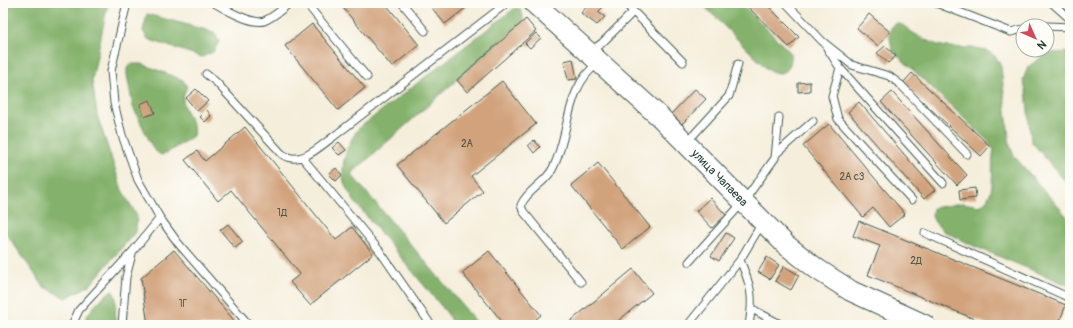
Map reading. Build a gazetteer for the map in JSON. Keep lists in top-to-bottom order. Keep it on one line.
{"streets":{"main road":["улица Чапаева"]},"house_numbers":["2А","2А с3","1Д","2Д","1Г"],"north":"bottom right"}
